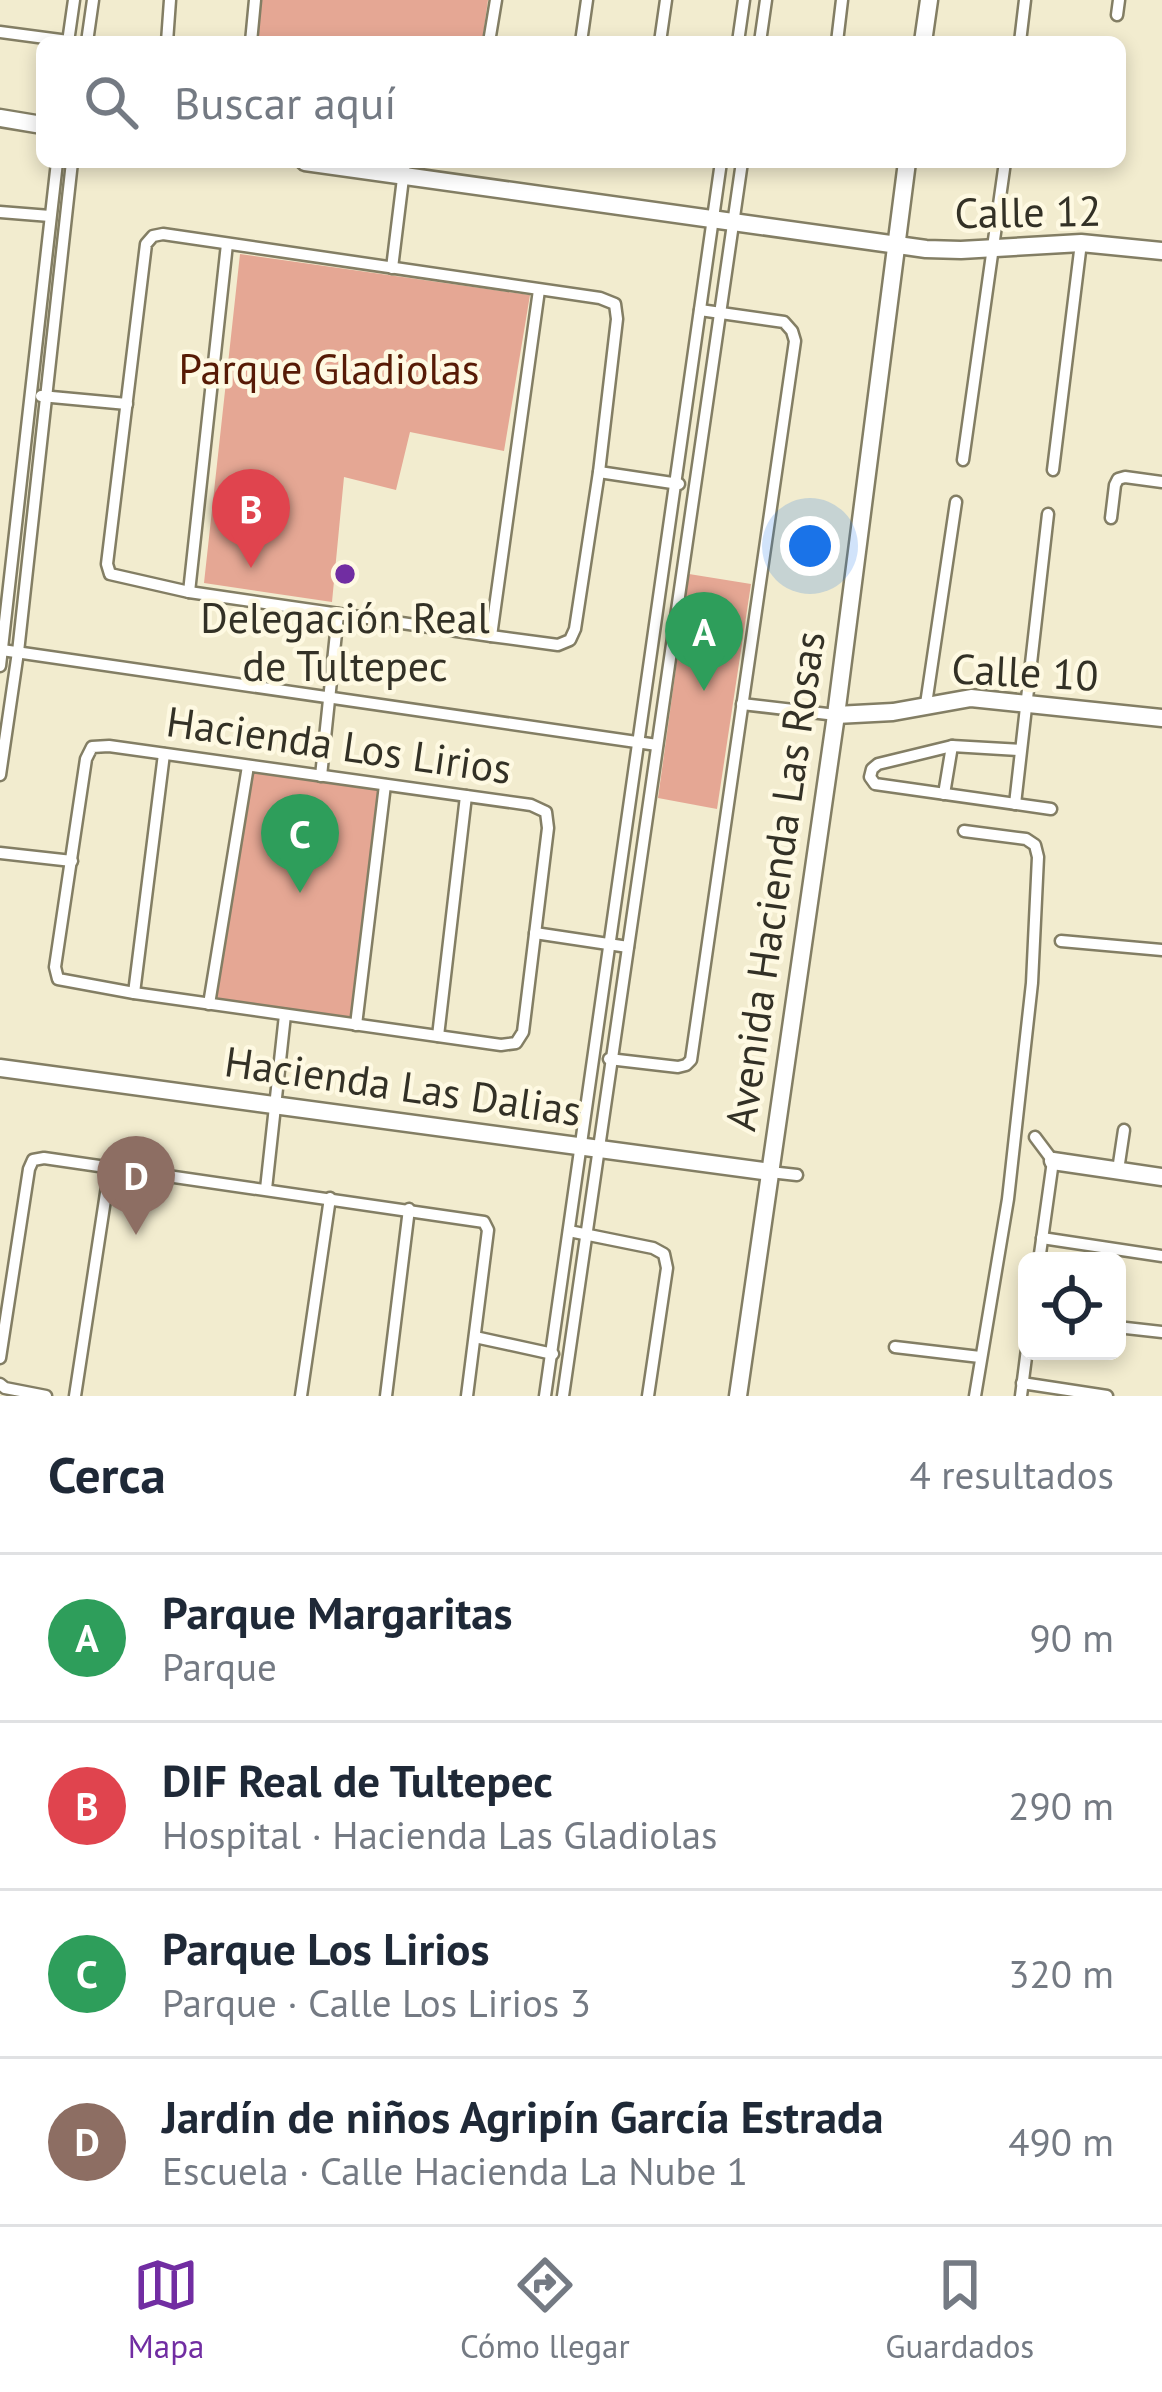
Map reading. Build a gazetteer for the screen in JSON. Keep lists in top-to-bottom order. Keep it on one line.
{"streets":{"street":["Calle 12","Calle 10","Hacienda Los Lirios","Avenida Hacienda Las Rosas","Hacienda Las Dalias"]},"crossings":[["Calle 12","Avenida Hacienda Las Rosas"],["Calle 10","Avenida Hacienda Las Rosas"],["Avenida Hacienda Las Rosas","Hacienda Las Dalias"]],"parks":["Parque Gladiolas"],"places":["Delegación Real de Tultepec"],"page":{"search":"Buscar aquí","pins":["B","A","C","D"],"heading":["Cerca","4 resultados"],"list":[{"mark":"A","name":"Parque Margaritas","note":"Parque","value":"90 m"},{"mark":"B","name":"DIF Real de Tultepec","note":"Hospital · Hacienda Las Gladiolas","value":"290 m"},{"mark":"C","name":"Parque Los Lirios","note":"Parque · Calle Los Lirios 3","value":"320 m"},{"mark":"D","name":"Jardín de niños Agripín García Estrada","note":"Escuela · Calle Hacienda La Nube 1","value":"490 m"}],"nav":["Mapa","Cómo llegar","Guardados"]}}
